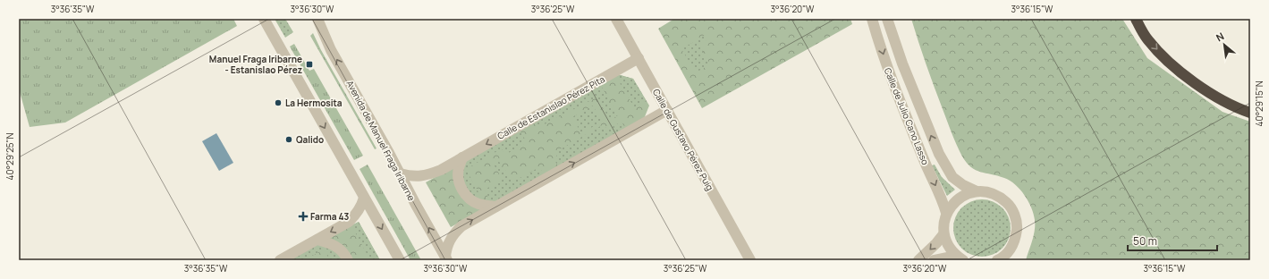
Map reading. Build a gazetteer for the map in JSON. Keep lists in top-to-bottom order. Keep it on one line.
{"streets":{"street":["Calle de Estanislao Pérez Pita","Calle de Julio Cano Lasso","Calle de Gustavo Pérez Puig","Avenida de Manuel Fraga Iribarne"]},"crossings":[["Calle de Estanislao Pérez Pita","Calle de Gustavo Pérez Puig"],["Calle de Estanislao Pérez Pita","Avenida de Manuel Fraga Iribarne"]],"places":{"transit":["Manuel Fraga Iribarne - Estanislao Pérez"],"other":["La Hermosita","Qalido"],"health":["Farma 43"]},"scale_bar":"50 m","north":"top left","coordinates":["3°36'35\"W","3°36'30\"W","3°36'25\"W","3°36'20\"W","3°36'15\"W","40°29'15\"N","40°29'25\"N"]}
